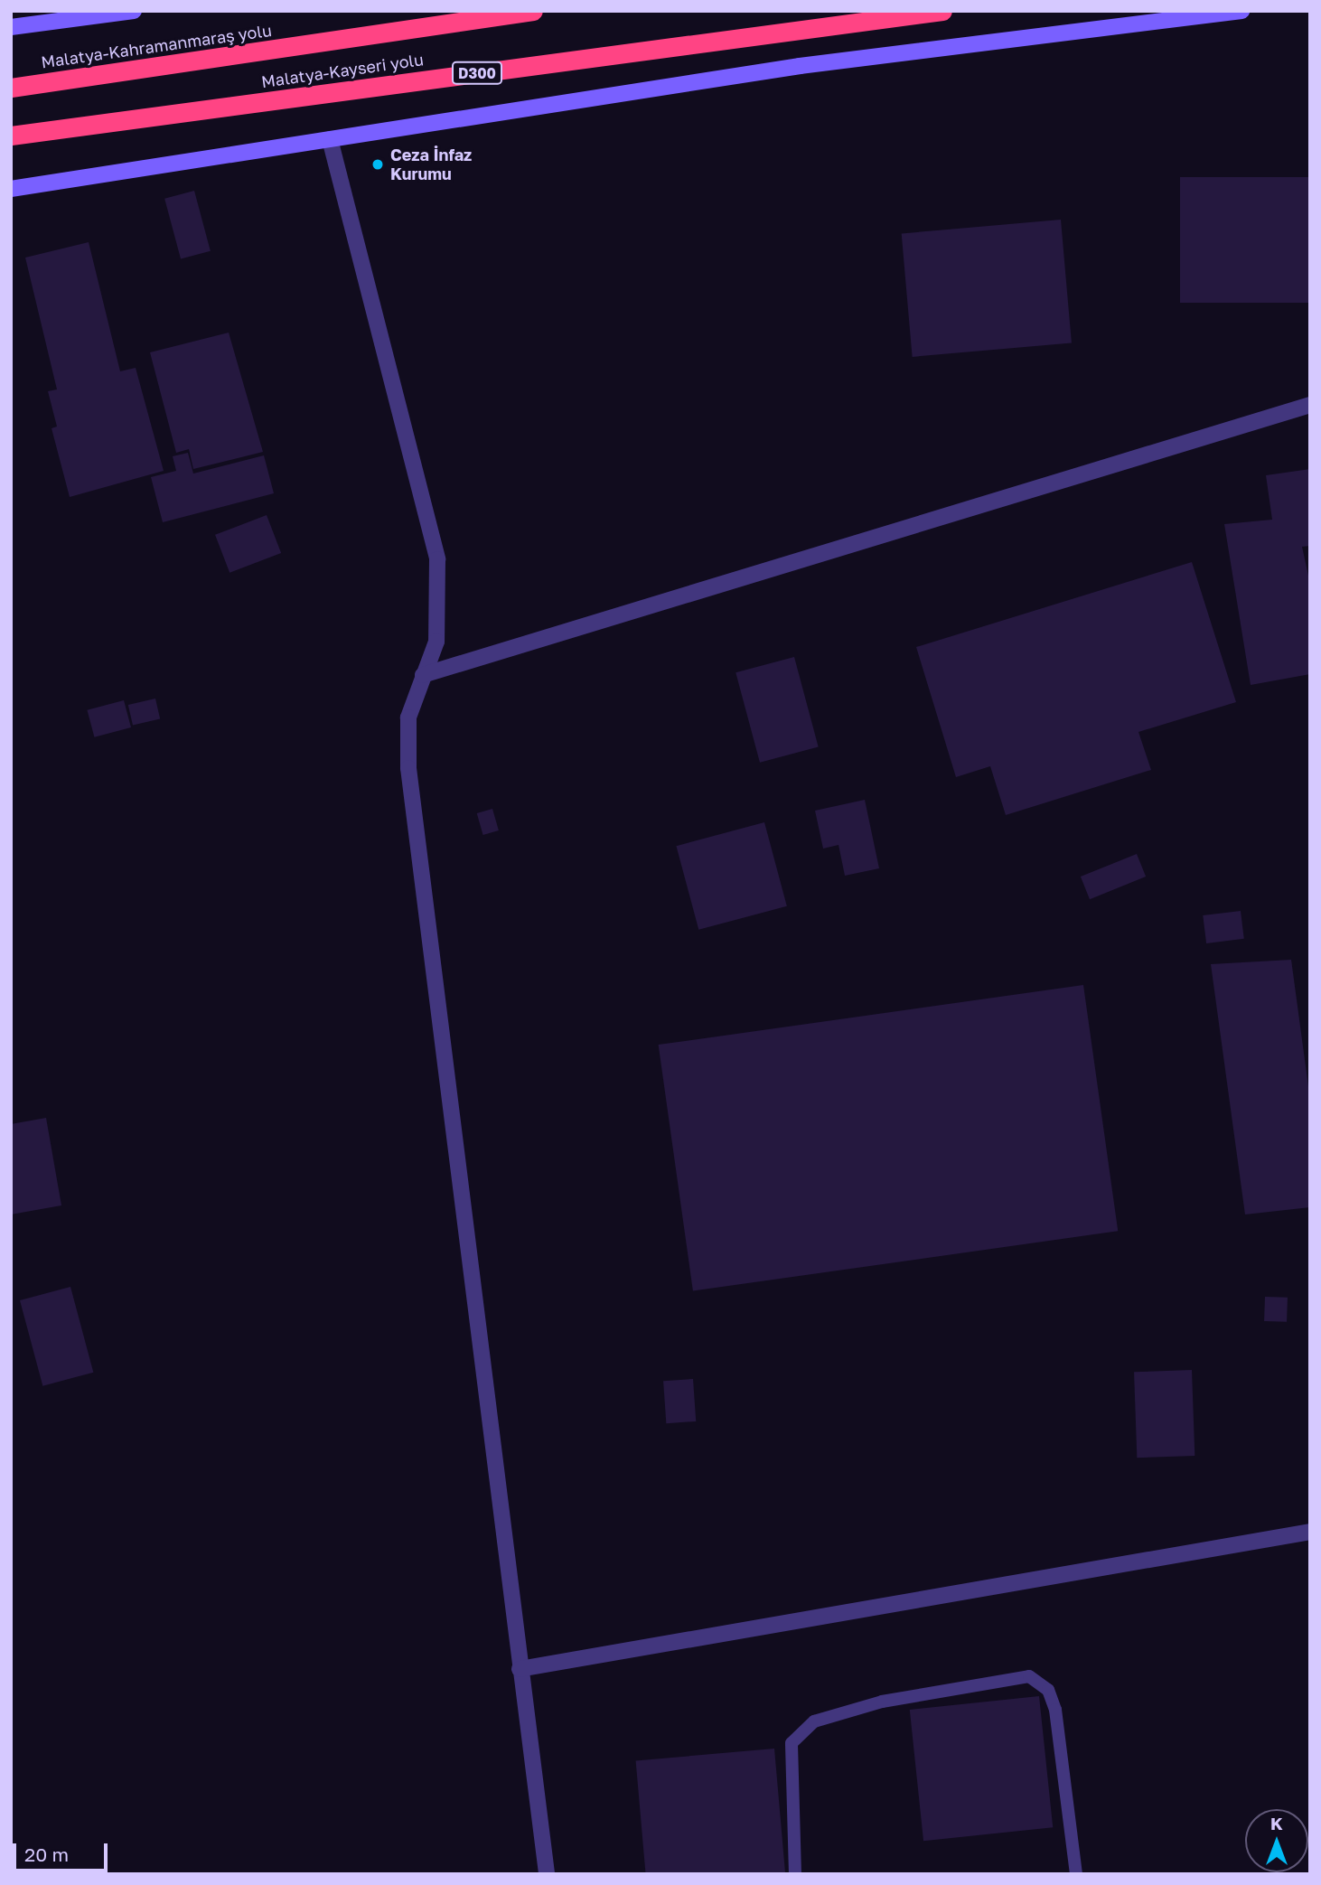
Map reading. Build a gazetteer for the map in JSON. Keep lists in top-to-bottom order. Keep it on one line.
{"streets":{"highway":["Malatya-Kahramanmaraş yolu","Malatya-Kayseri yolu","D300"]},"places":["Ceza İnfaz Kurumu"],"scale_bar":"20 m","north":"top"}
